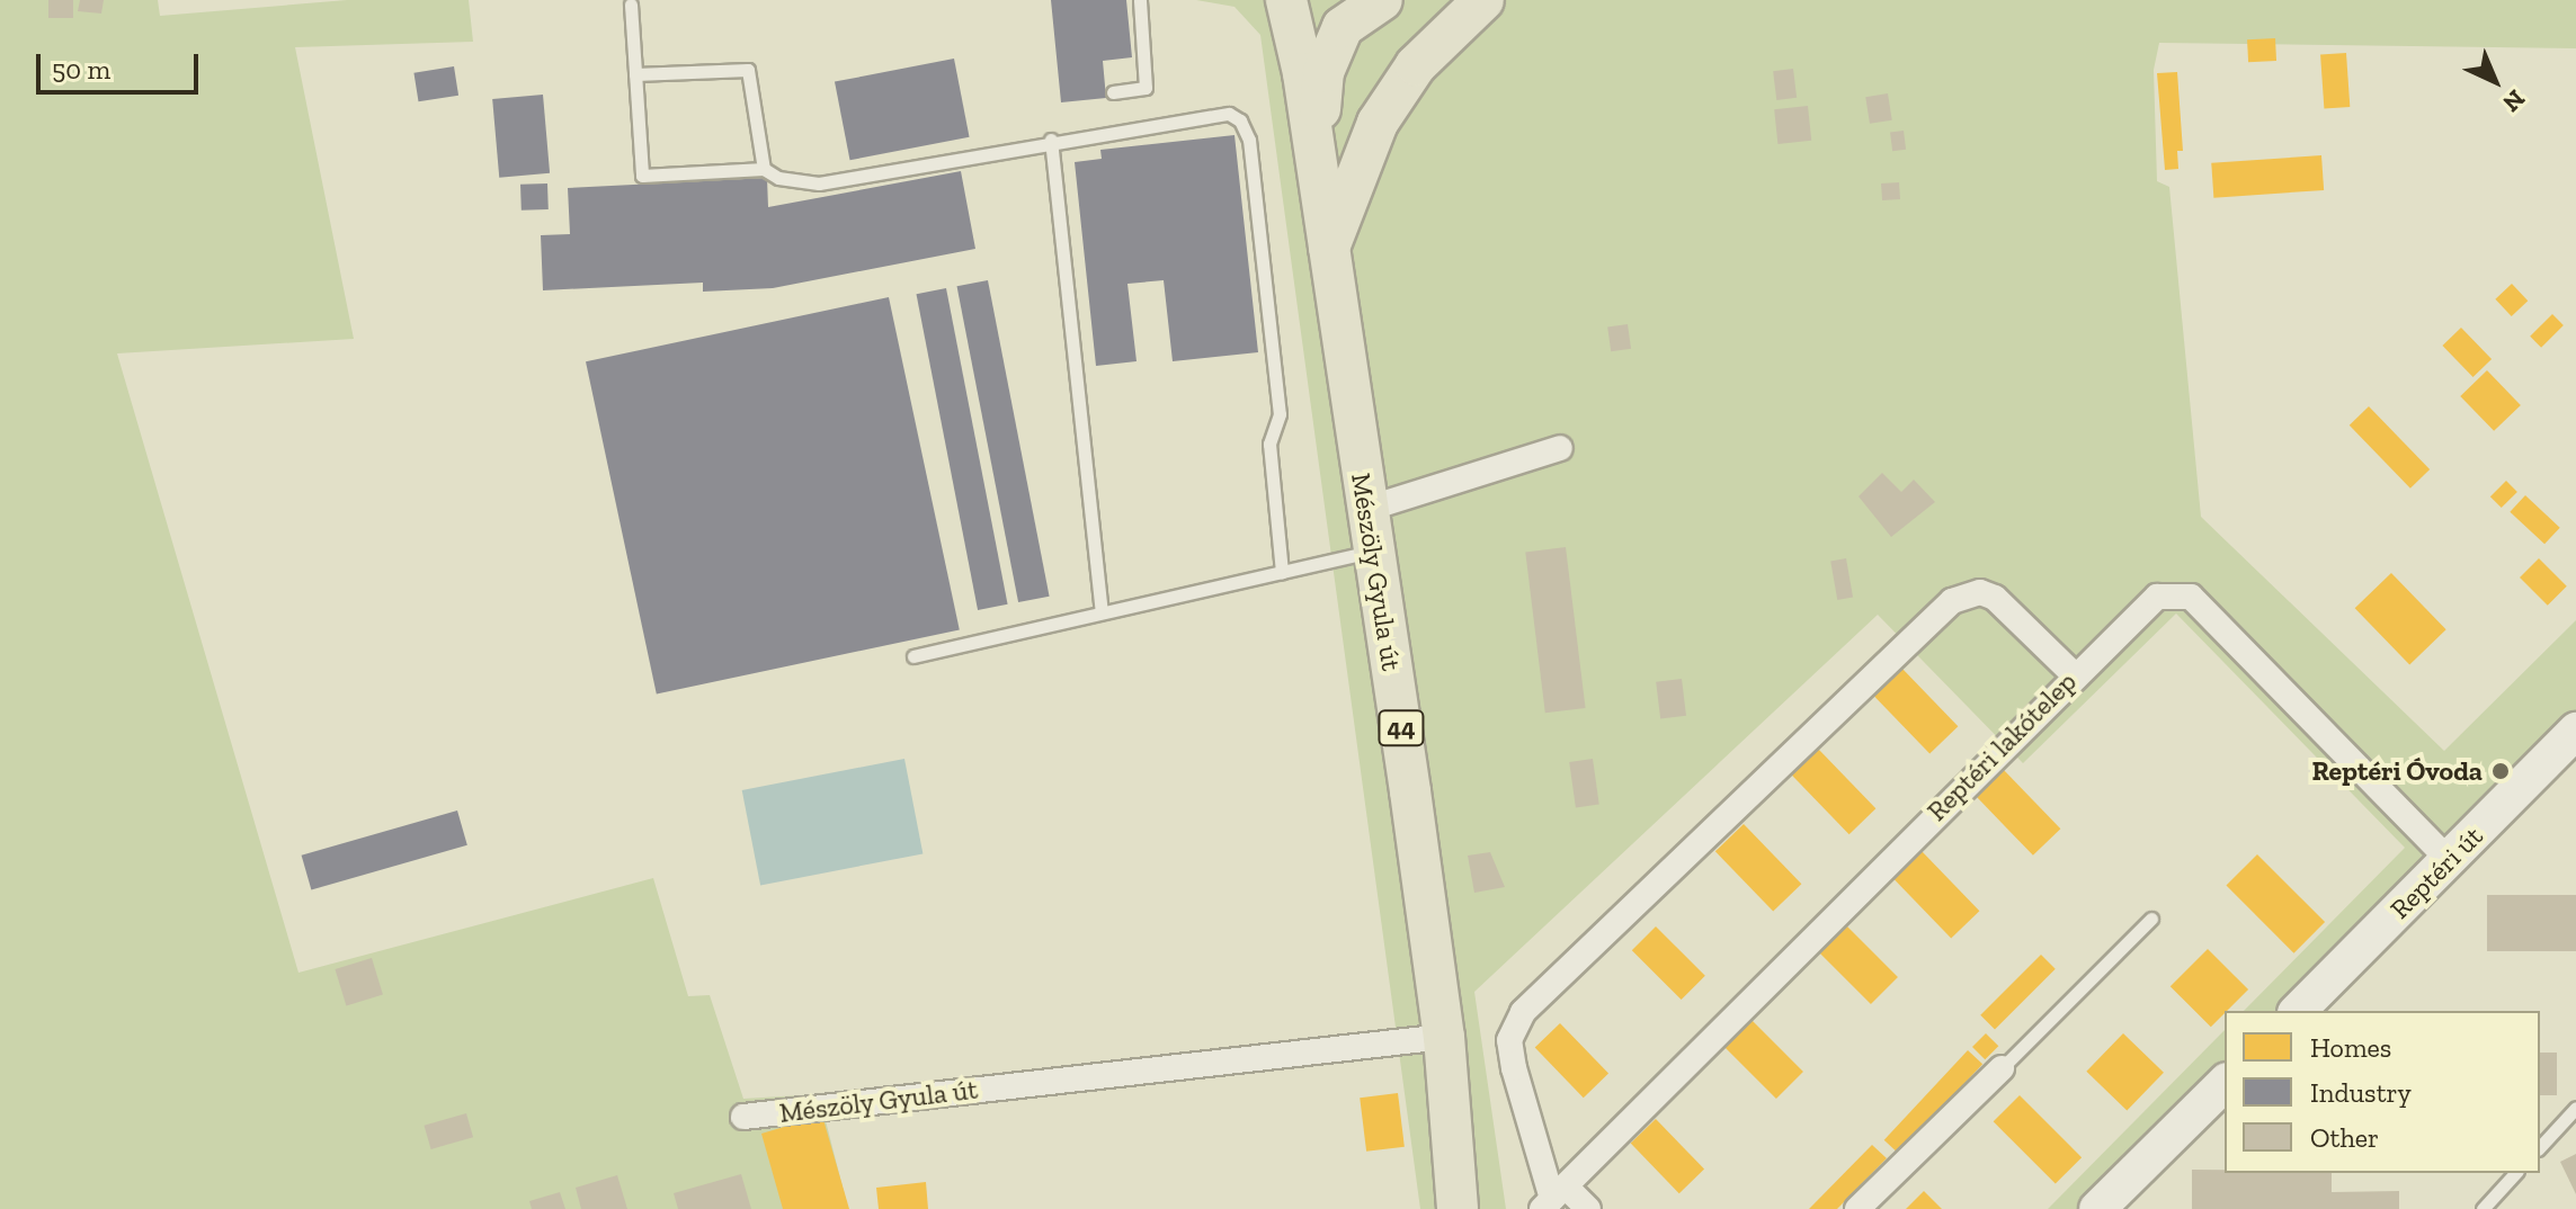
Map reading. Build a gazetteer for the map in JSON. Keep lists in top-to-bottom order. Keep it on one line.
{"streets":{"main road":["Mészöly Gyula út","44"],"street":["Reptéri lakótelep","Reptéri út"]},"crossings":[["Reptéri lakótelep","Reptéri út"]],"places":["Reptéri Óvoda"],"legend":["Homes","Industry","Other"],"scale_bar":"50 m","north":"bottom right"}
